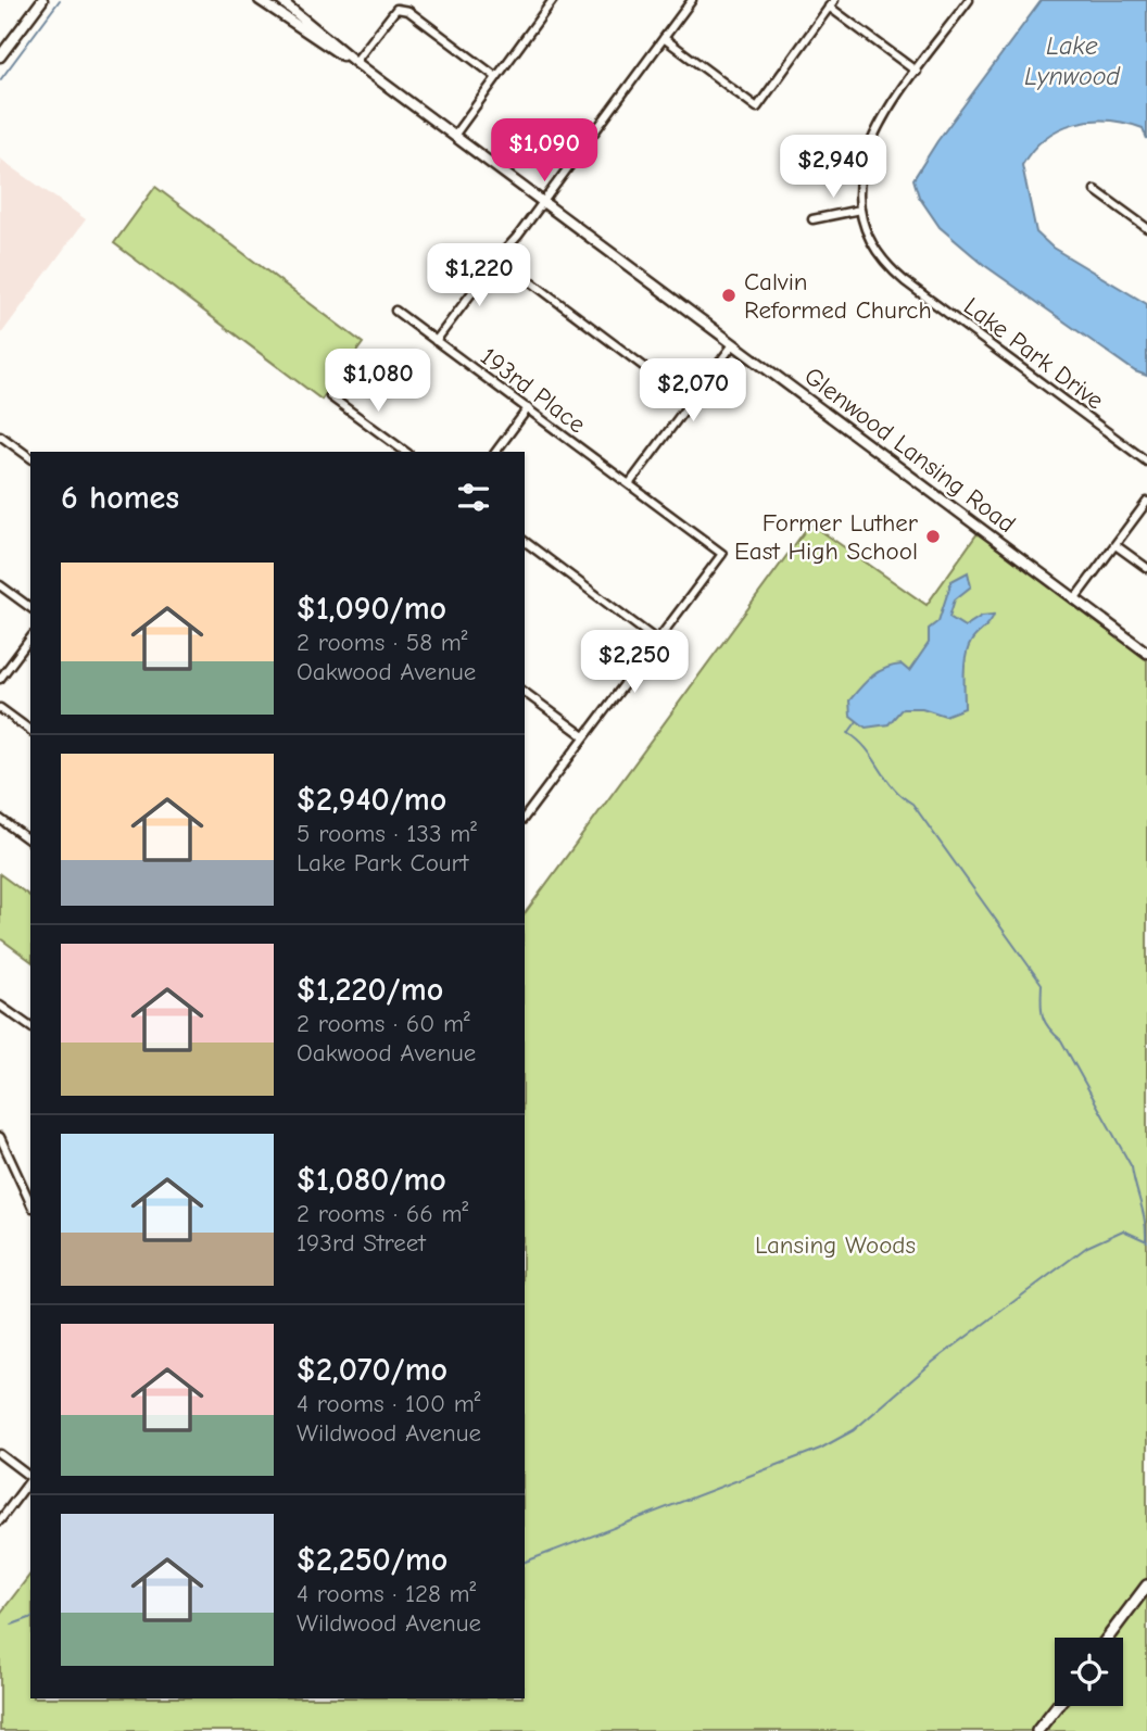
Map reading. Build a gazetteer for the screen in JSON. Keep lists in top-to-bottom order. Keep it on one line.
{"streets":{"main road":["Glenwood Lansing Road"],"street":["Lake Park Drive","193rd Place"]},"water":["Lake Lynwood"],"parks":["Lansing Woods"],"places":["Calvin Reformed Church","Former Luther East High School"],"page":{"price":["$1,090","$2,940","$1,220","$1,080","$2,070","$2,250"],"heading":"6 homes","list":[{"name":"$1,090/mo","note":"2 rooms · 58 m² · Oakwood Avenue"},{"name":"$2,940/mo","note":"5 rooms · 133 m² · Lake Park Court"},{"name":"$1,220/mo","note":"2 rooms · 60 m² · Oakwood Avenue"},{"name":"$1,080/mo","note":"2 rooms · 66 m² · 193rd Street"},{"name":"$2,070/mo","note":"4 rooms · 100 m² · Wildwood Avenue"},{"name":"$2,250/mo","note":"4 rooms · 128 m² · Wildwood Avenue"}]}}
